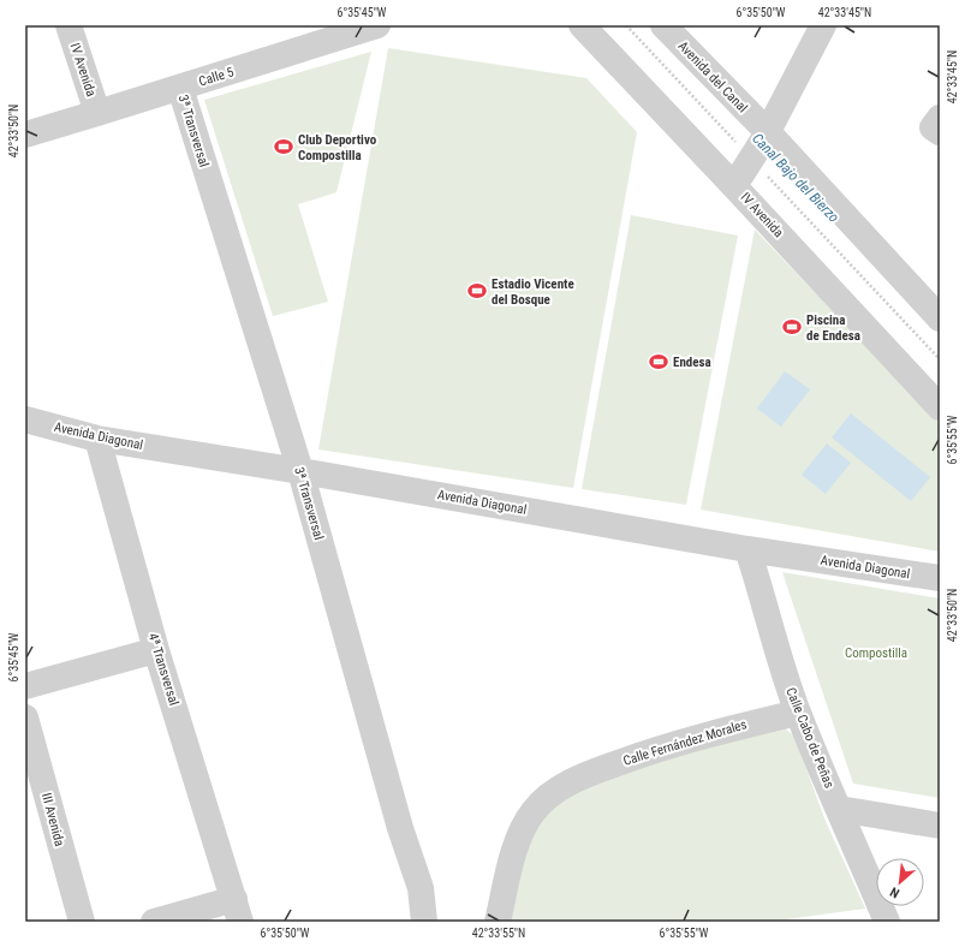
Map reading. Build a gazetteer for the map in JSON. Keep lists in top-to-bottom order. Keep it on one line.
{"streets":{"street":["IV Avenida","Calle 5","Avenida del Canal","3ª Transversal","Avenida Diagonal","4ª Transversal","Calle Cabo de Peñas","Calle Fernández Morales","III Avenida"]},"crossings":[["IV Avenida","Calle 5"],["Calle 5","3ª Transversal"],["3ª Transversal","Avenida Diagonal"],["Avenida Diagonal","4ª Transversal"],["Avenida Diagonal","Calle Cabo de Peñas"],["Calle Cabo de Peñas","Calle Fernández Morales"]],"water":["Canal Bajo del Bierzo"],"parks":["Compostilla"],"places":{"sports":["Club Deportivo Compostilla","Estadio Vicente del Bosque","Piscina de Endesa","Endesa"]},"north":"bottom left","coordinates":["6°35'45\"W","6°35'50\"W","42°33'45\"N","42°33'50\"N","6°35'55\"W","42°33'55\"N"]}
